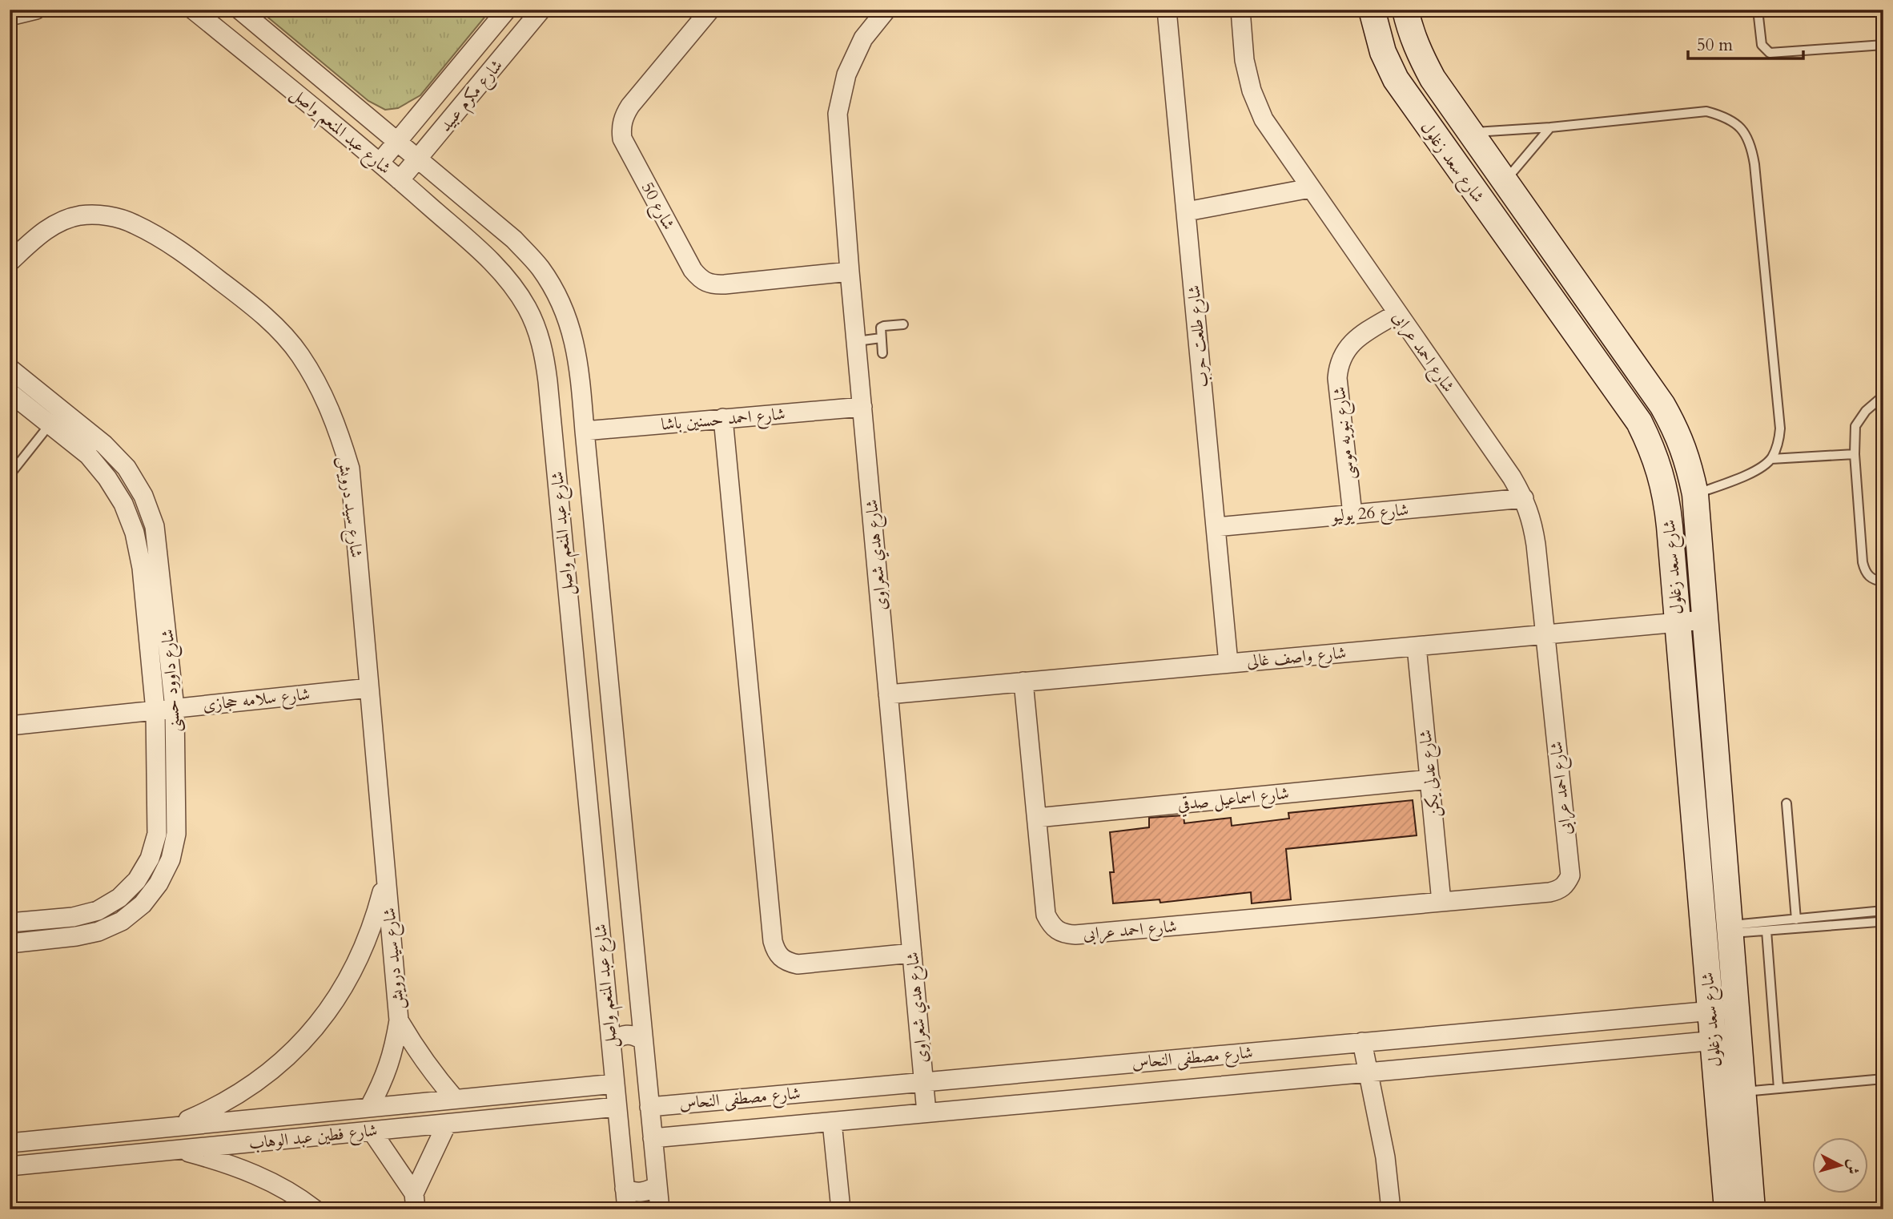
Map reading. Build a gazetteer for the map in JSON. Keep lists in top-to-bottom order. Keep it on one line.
{"streets":{"street":["شارع مكرم عبيد","شارع عبد المنعم واصل","شارع سعد زغلول","شارع 50","شارع طلعت حرب","شارع احمد عرابى","شارع احمد حسنين باشا","شارع نبويه موسى","شارع سيد درويش","شارع 26 يوليو","شارع هدي شعراوى","شارع واصف غالى","شارع داوود حسنى","شارع سلامه حجازى","شارع عدلى يكن","شارع اسماعيل صدقي","شارع مصطفى النحاس","شارع فطين عبد الوهاب"]},"crossings":[["شارع مكرم عبيد","شارع عبد المنعم واصل"],["شارع عبد المنعم واصل","شارع احمد حسنين باشا"],["شارع عبد المنعم واصل","شارع مصطفى النحاس"],["شارع عبد المنعم واصل","شارع فطين عبد الوهاب"],["شارع سعد زغلول","شارع واصف غالى"],["شارع سعد زغلول","شارع مصطفى النحاس"],["شارع 50","شارع هدي شعراوى"],["شارع طلعت حرب","شارع 26 يوليو"],["شارع طلعت حرب","شارع واصف غالى"],["شارع احمد عرابى","شارع نبويه موسى"],["شارع احمد عرابى","شارع 26 يوليو"],["شارع احمد عرابى","شارع واصف غالى"],["شارع احمد عرابى","شارع عدلى يكن"],["شارع احمد عرابى","شارع اسماعيل صدقي"],["شارع احمد حسنين باشا","شارع هدي شعراوى"],["شارع نبويه موسى","شارع 26 يوليو"],["شارع سيد درويش","شارع سلامه حجازى"],["شارع سيد درويش","شارع فطين عبد الوهاب"],["شارع هدي شعراوى","شارع واصف غالى"],["شارع هدي شعراوى","شارع مصطفى النحاس"],["شارع واصف غالى","شارع عدلى يكن"],["شارع داوود حسنى","شارع سلامه حجازى"],["شارع عدلى يكن","شارع اسماعيل صدقي"]],"scale_bar":"50 m","north":"right"}
